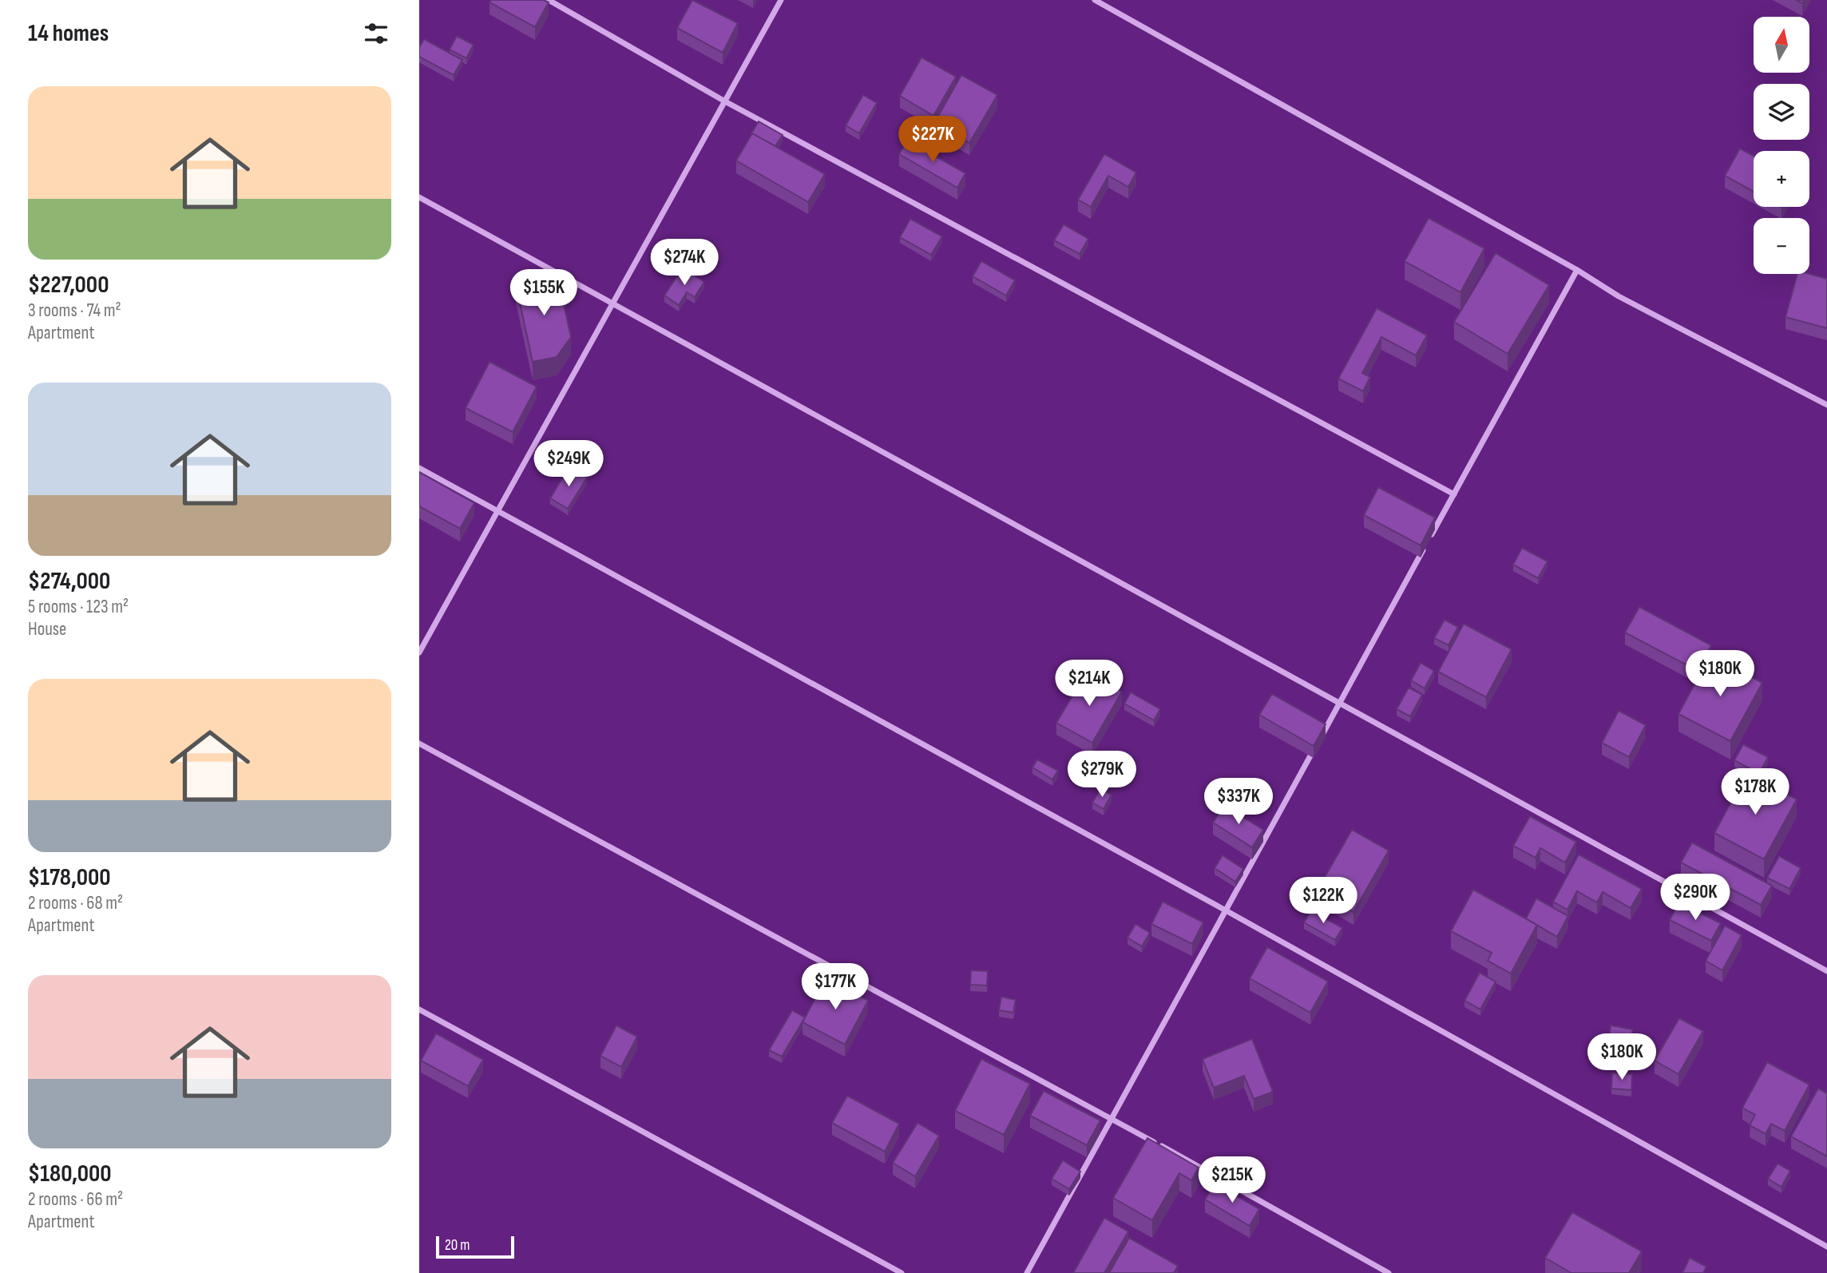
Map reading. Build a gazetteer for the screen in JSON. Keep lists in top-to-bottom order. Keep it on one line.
{"scale_bar":"20 m","north":"top","page":{"heading":"14 homes","map_buttons":["+","−"],"list":[{"name":"$227,000","note":"3 rooms · 74 m² · Apartment"},{"name":"$274,000","note":"5 rooms · 123 m² · House"},{"name":"$178,000","note":"2 rooms · 68 m² · Apartment"},{"name":"$180,000","note":"2 rooms · 66 m² · Apartment"}],"price":["$227K","$274K","$155K","$249K","$180K","$214K","$279K","$178K","$337K","$290K","$122K","$177K","$180K","$215K"],"scale":"20 m"}}
